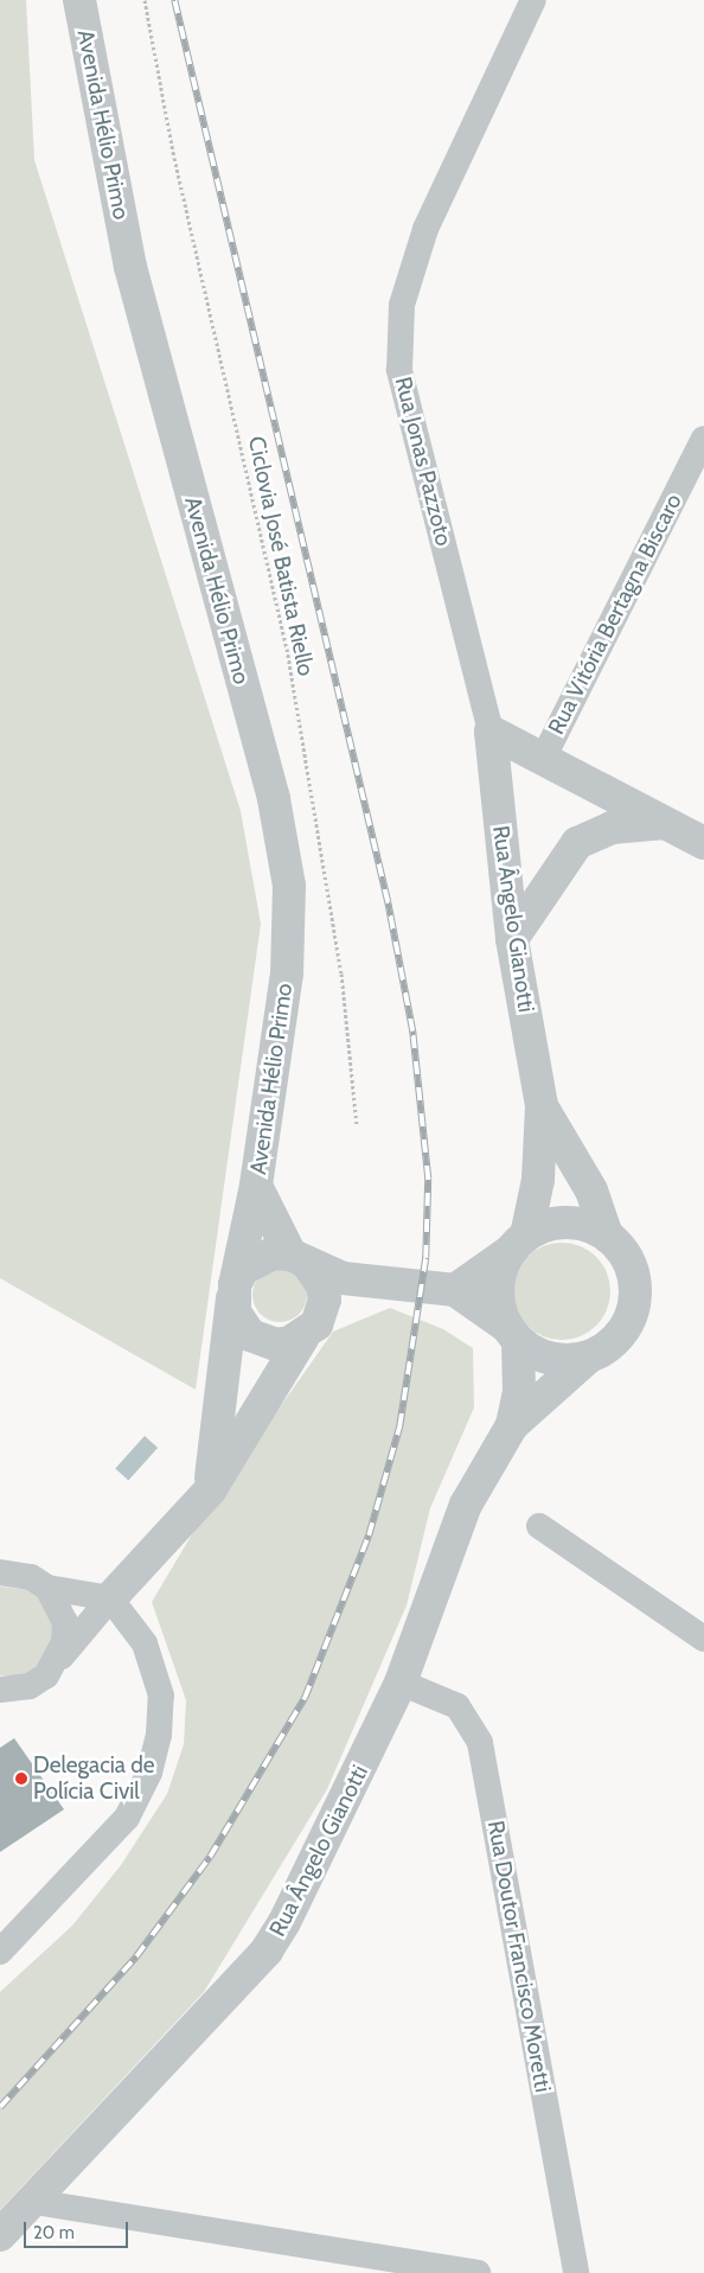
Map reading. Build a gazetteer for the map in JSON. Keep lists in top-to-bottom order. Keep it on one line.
{"streets":{"street":["Avenida Hélio Primo","Rua Jonas Pazzoto","Rua Vitória Bertagna Biscaro","Rua Ângelo Gianotti","Rua Doutor Francisco Moretti"],"path":["Ciclovia José Batista Riello"]},"crossings":[["Rua Jonas Pazzoto","Rua Ângelo Gianotti"],["Rua Ângelo Gianotti","Rua Doutor Francisco Moretti"]],"places":["Delegacia de Polícia Civil"],"scale_bar":"20 m"}
